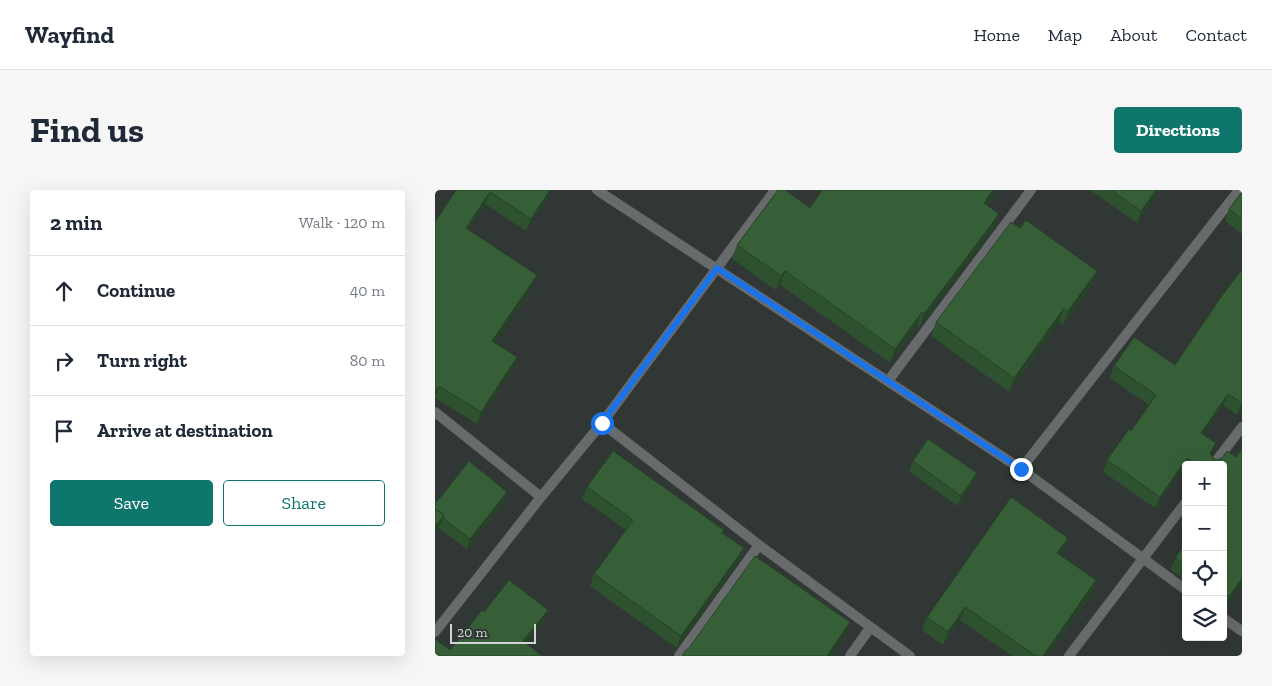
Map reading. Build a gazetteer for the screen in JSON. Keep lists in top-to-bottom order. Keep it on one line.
{"scale_bar":"20 m","page":{"header":"Wayfind","nav":["Home","Map","About","Contact"],"buttons":["Directions",["Save","Share"]],"title":"Find us","heading":["2 min","Walk · 120 m"],"list":[["Continue","40 m"],["Turn right","80 m"],"Arrive at destination"],"map_buttons":["+","−"],"scale":"20 m"}}
